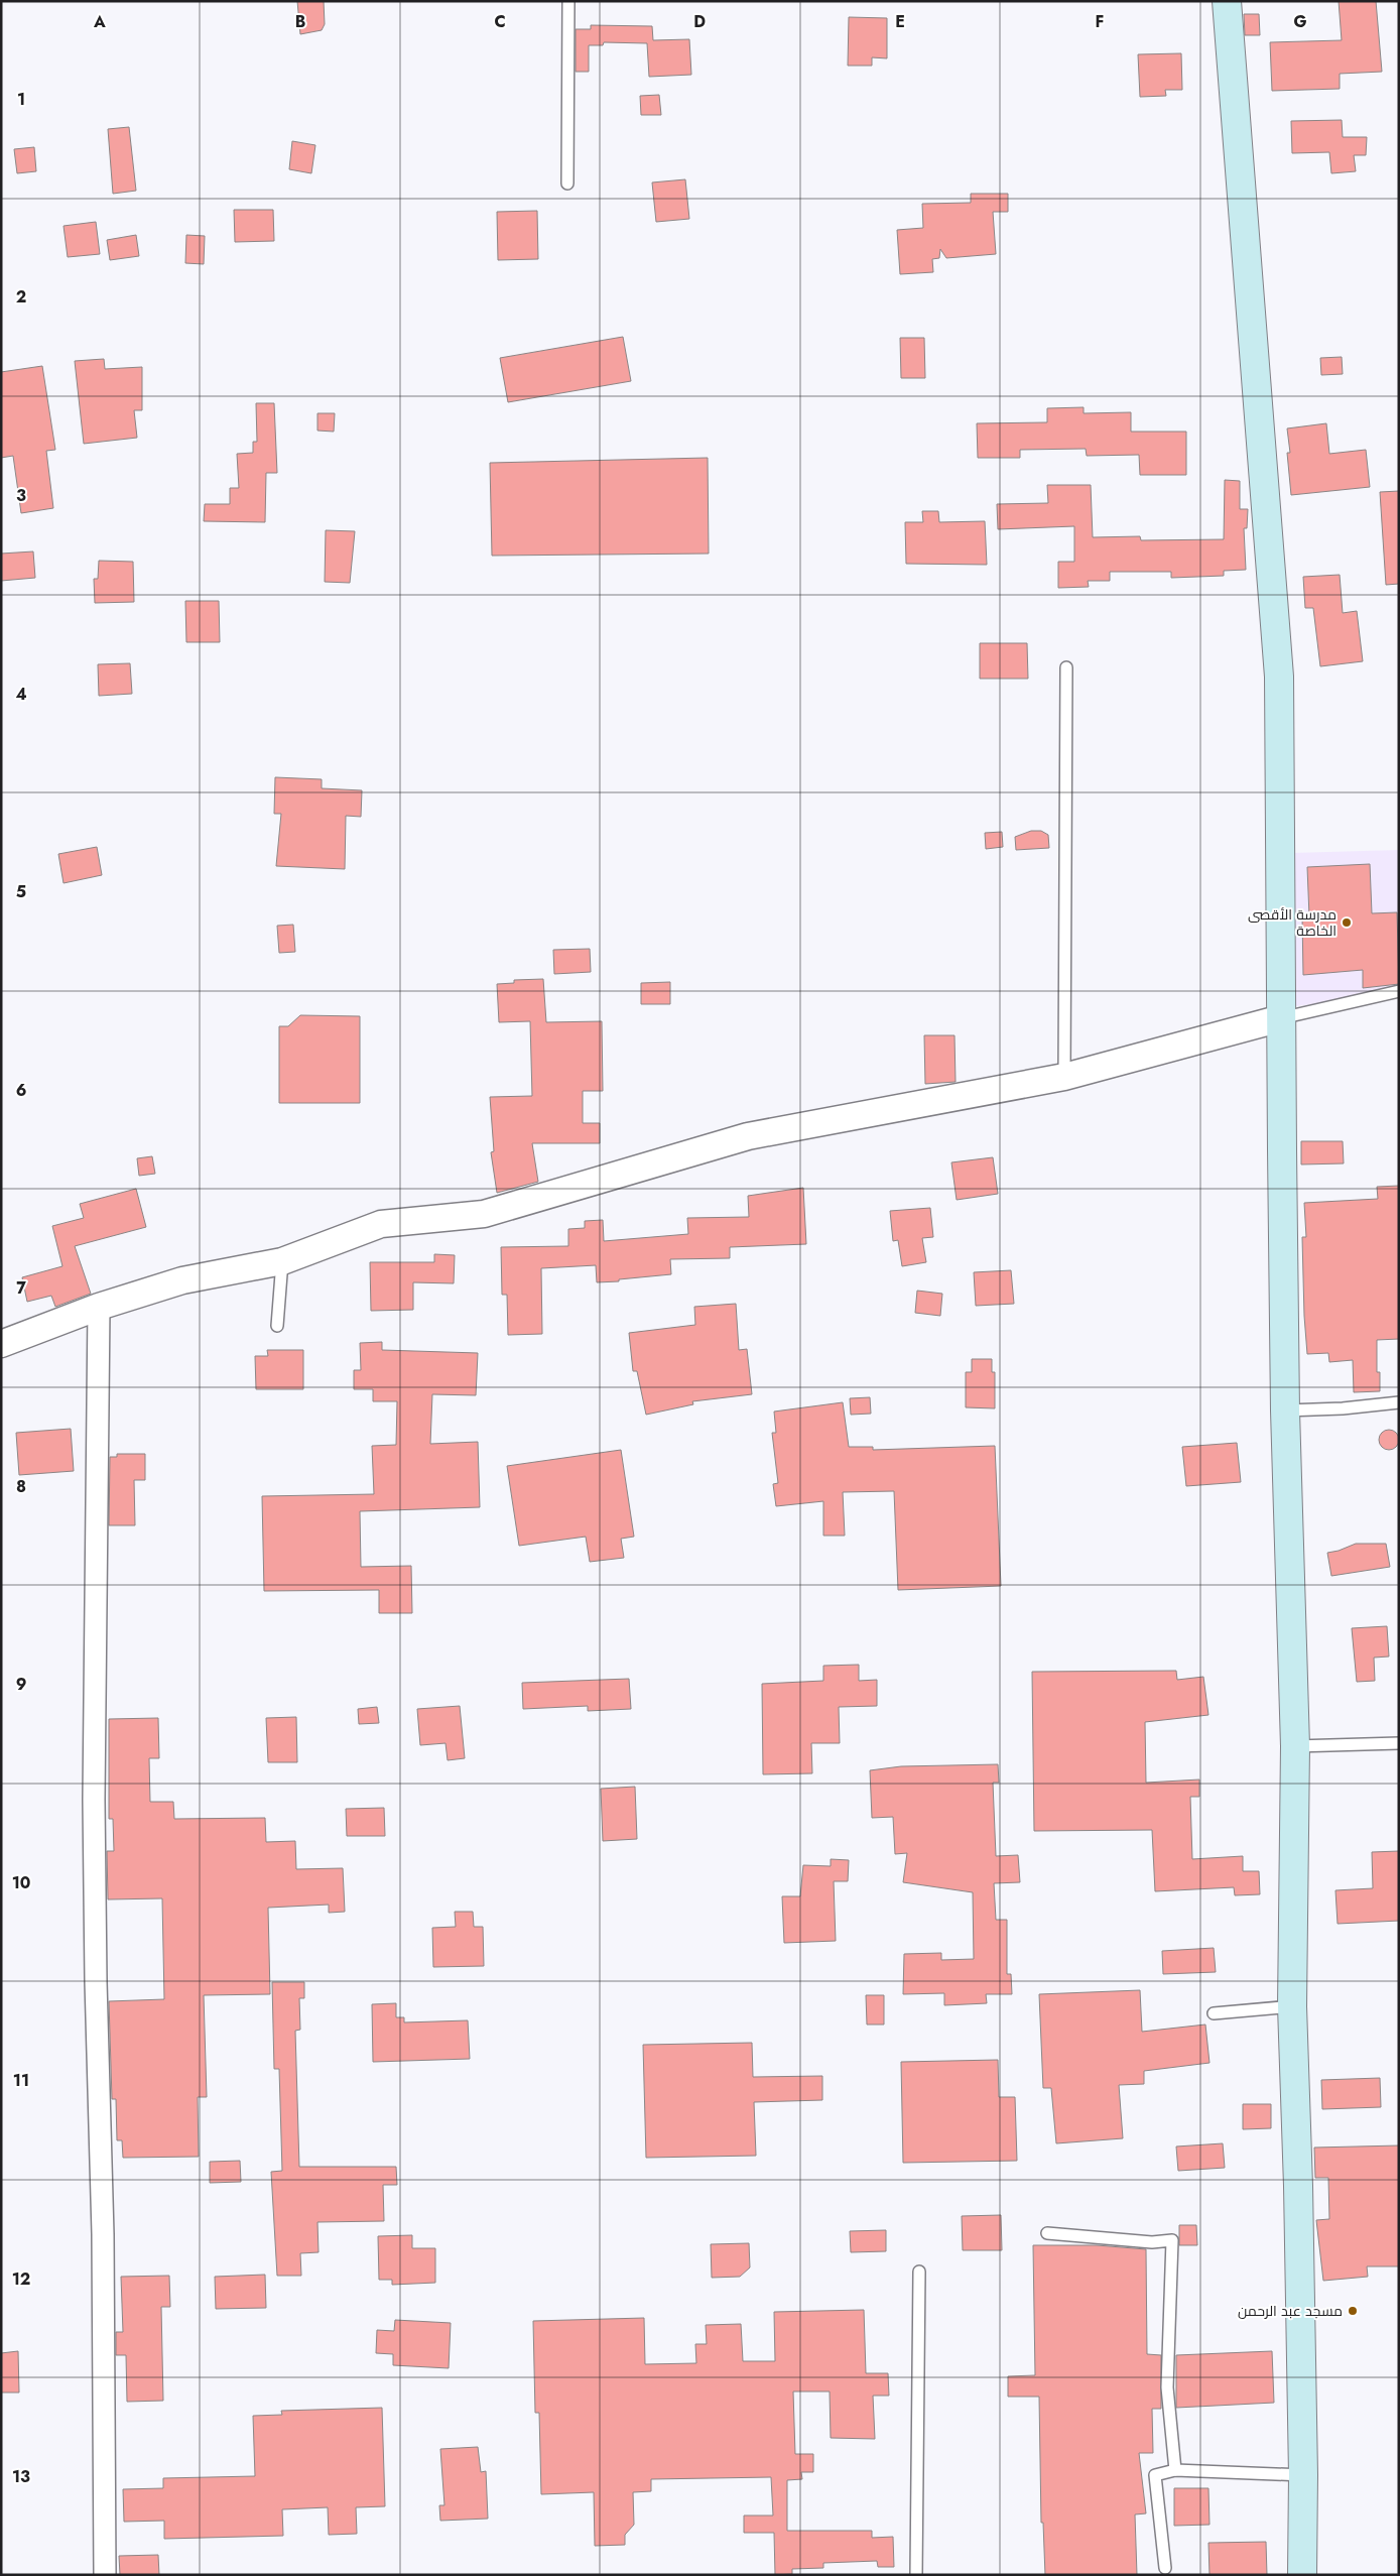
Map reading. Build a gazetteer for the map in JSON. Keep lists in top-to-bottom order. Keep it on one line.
{"places":["مدرسة الأقصى الخاصة","مسجد عبد الرحمن"],"grid":{"columns":["A","B","C","D","E","F","G"],"rows":["1","2","3","4","5","6","7","8","9","10","11","12","13"]}}
